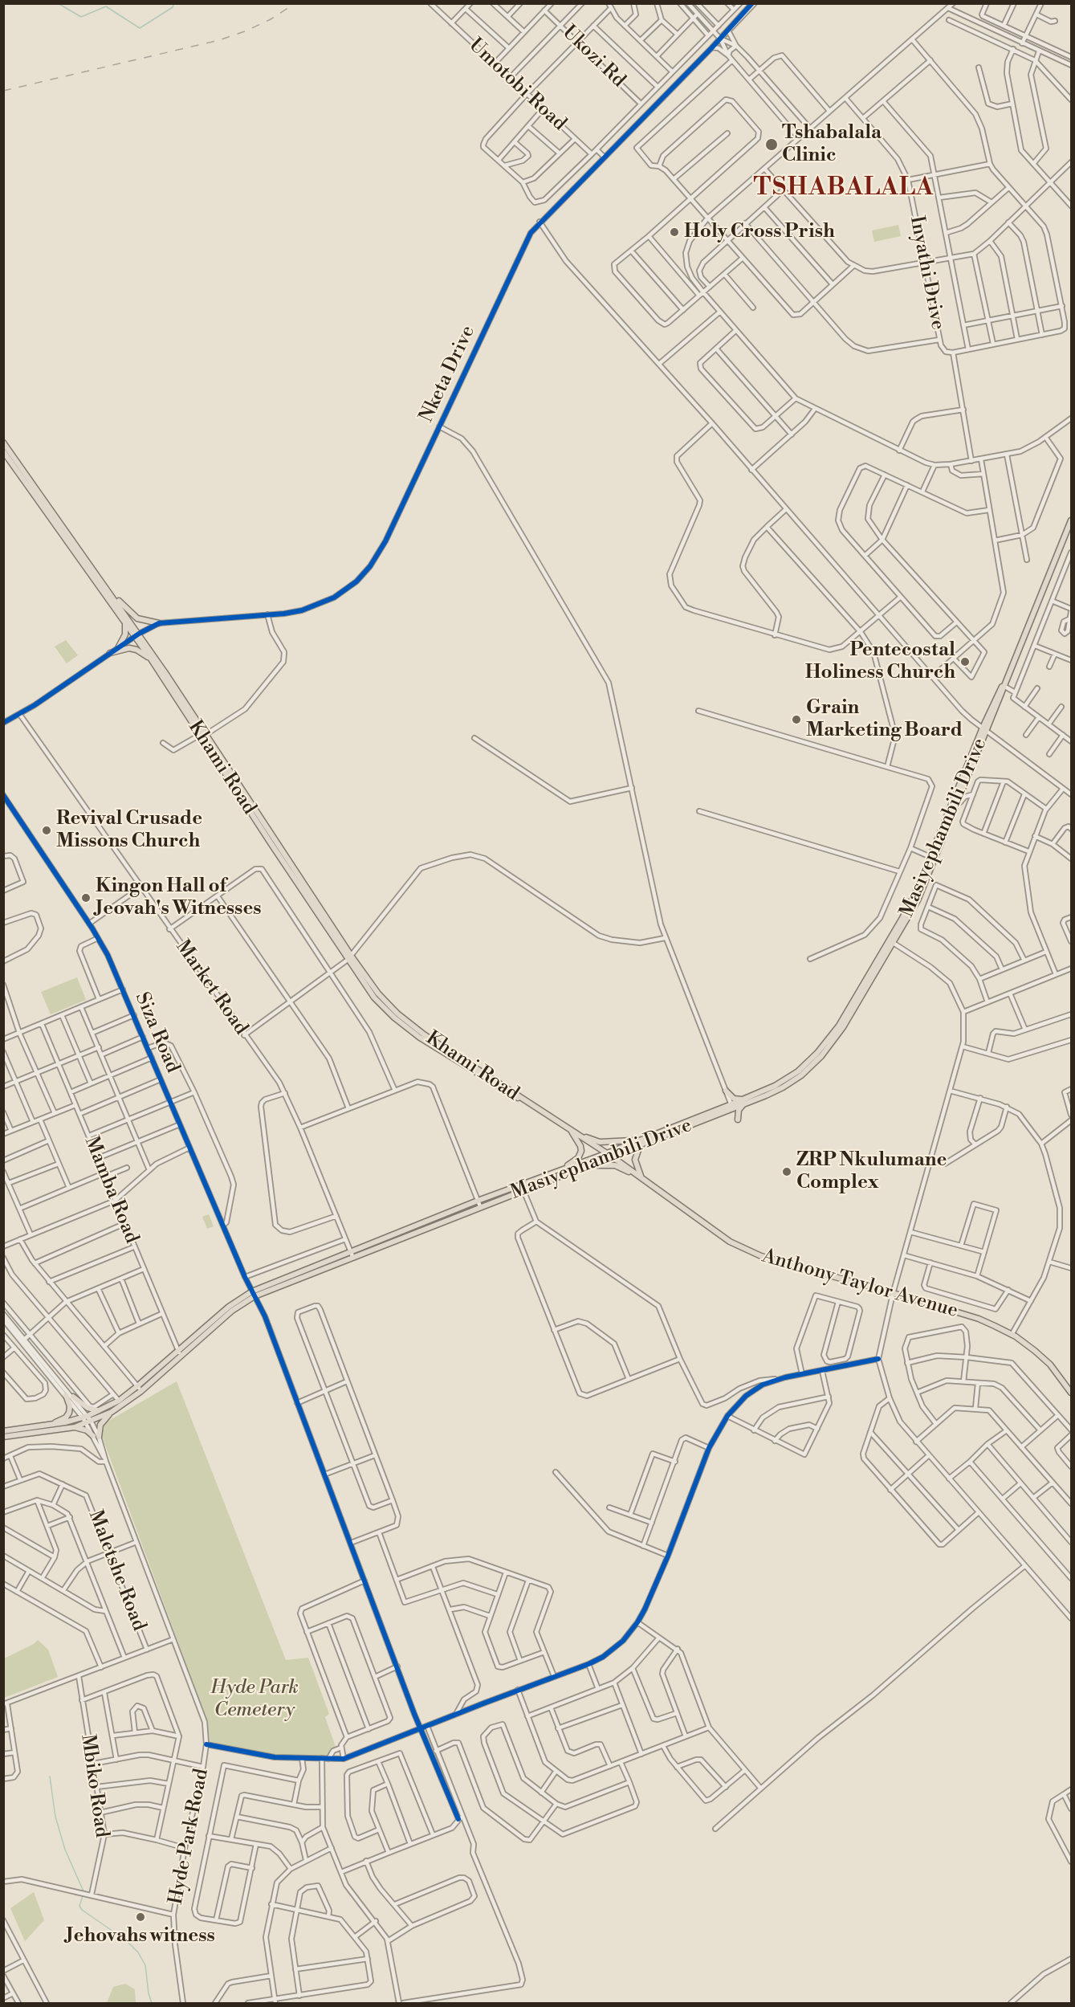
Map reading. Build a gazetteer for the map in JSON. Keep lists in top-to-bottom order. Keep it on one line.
{"streets":{"main road":["Khami Road","Masiyephambili Drive","Anthony Taylor Avenue"],"street":["Ukozi Rd","Umotobi Road","Inyathi Drive","Nketa Drive","Market Road","Siza Road","Mamba Road","Maletshe Road","Mbiko Road","Hyde Park Road"]},"crossings":[["Masiyephambili Drive","Market Road"],["Masiyephambili Drive","Siza Road"],["Masiyephambili Drive","Mamba Road"],["Masiyephambili Drive","Hyde Park Road"]],"districts":["TSHABALALA"],"parks":["Hyde Park Cemetery"],"places":["Tshabalala Clinic","Holy Cross Prish","Pentecostal Holiness Church","Grain Marketing Board","Revival Crusade Missons Church","Kingon Hall of Jeovah's Witnesses","ZRP Nkulumane Complex","Jehovahs witness"]}
